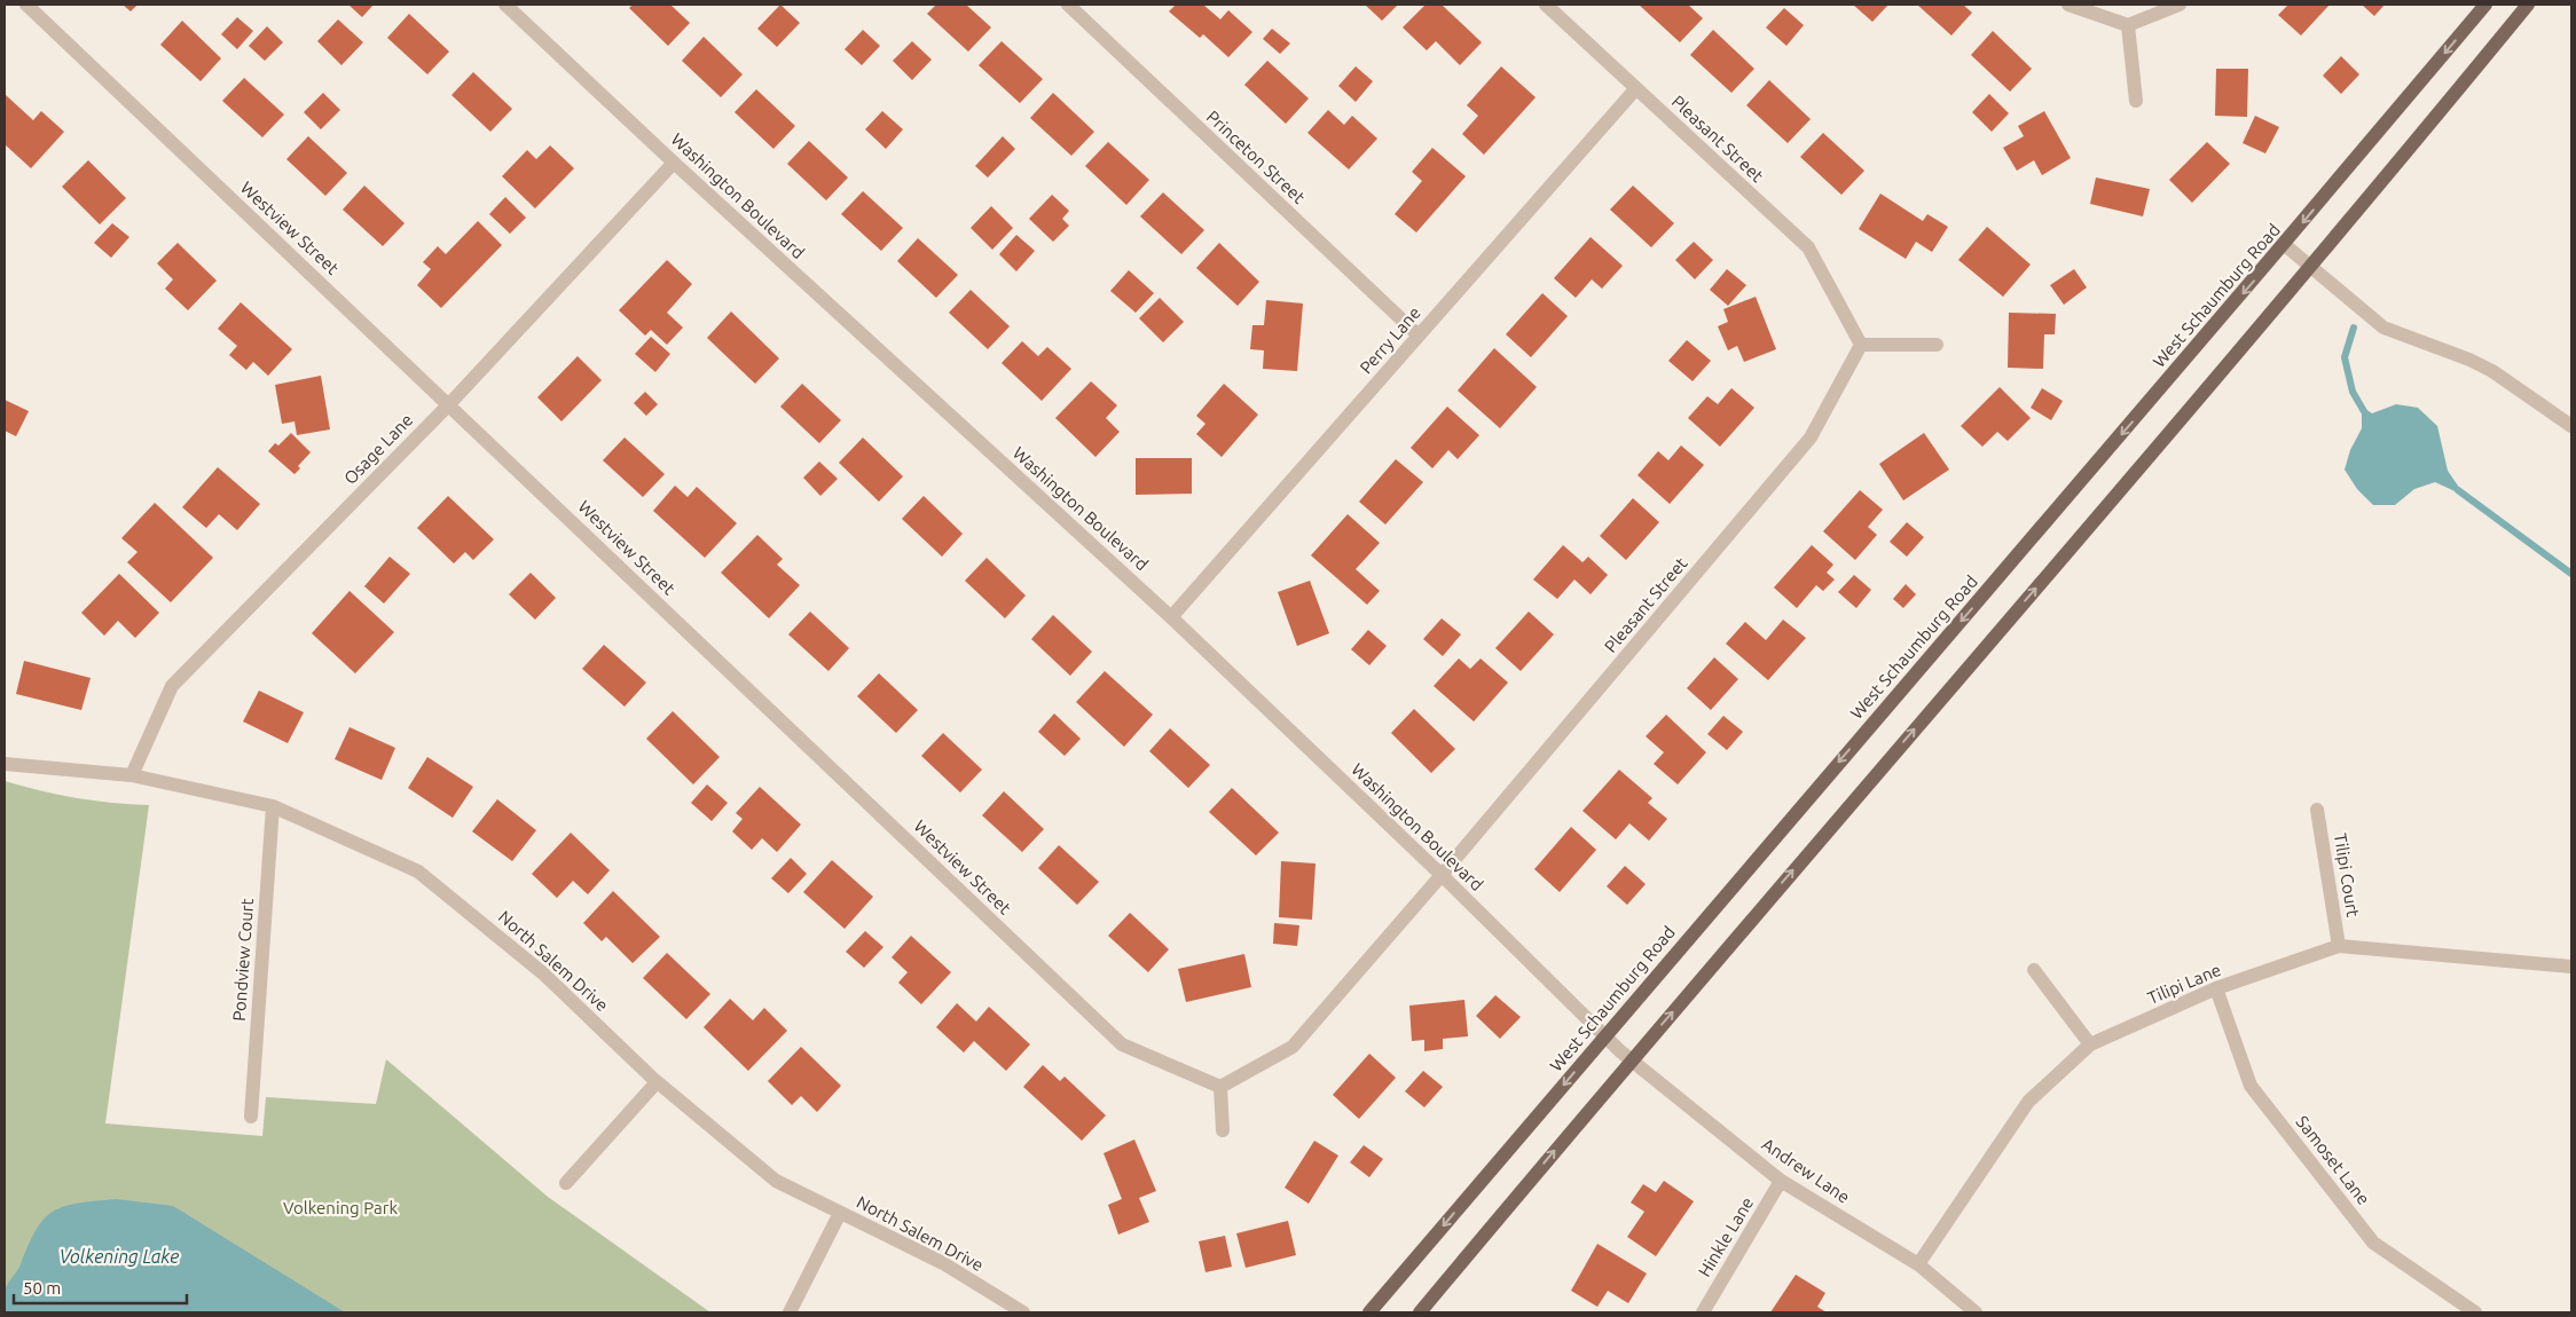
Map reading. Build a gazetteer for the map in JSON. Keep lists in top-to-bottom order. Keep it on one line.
{"streets":{"main road":["West Schaumburg Road"],"street":["Pleasant Street","Princeton Street","Washington Boulevard","Westview Street","Perry Lane","Osage Lane","Tilipi Court","Pondview Court","North Salem Drive","Tilipi Lane","Samoset Lane","Andrew Lane","Hinkle Lane"]},"crossings":[["Pleasant Street","Washington Boulevard"],["Pleasant Street","Perry Lane"],["Princeton Street","Perry Lane"],["Washington Boulevard","West Schaumburg Road"],["Washington Boulevard","Perry Lane"],["Washington Boulevard","Osage Lane"],["Washington Boulevard","Andrew Lane"],["Westview Street","Osage Lane"],["Osage Lane","North Salem Drive"],["Tilipi Court","Tilipi Lane"],["Pondview Court","North Salem Drive"],["Tilipi Lane","Samoset Lane"],["Tilipi Lane","Andrew Lane"],["Andrew Lane","Hinkle Lane"]],"water":["Volkening Lake"],"parks":["Volkening Park"],"scale_bar":"50 m"}
